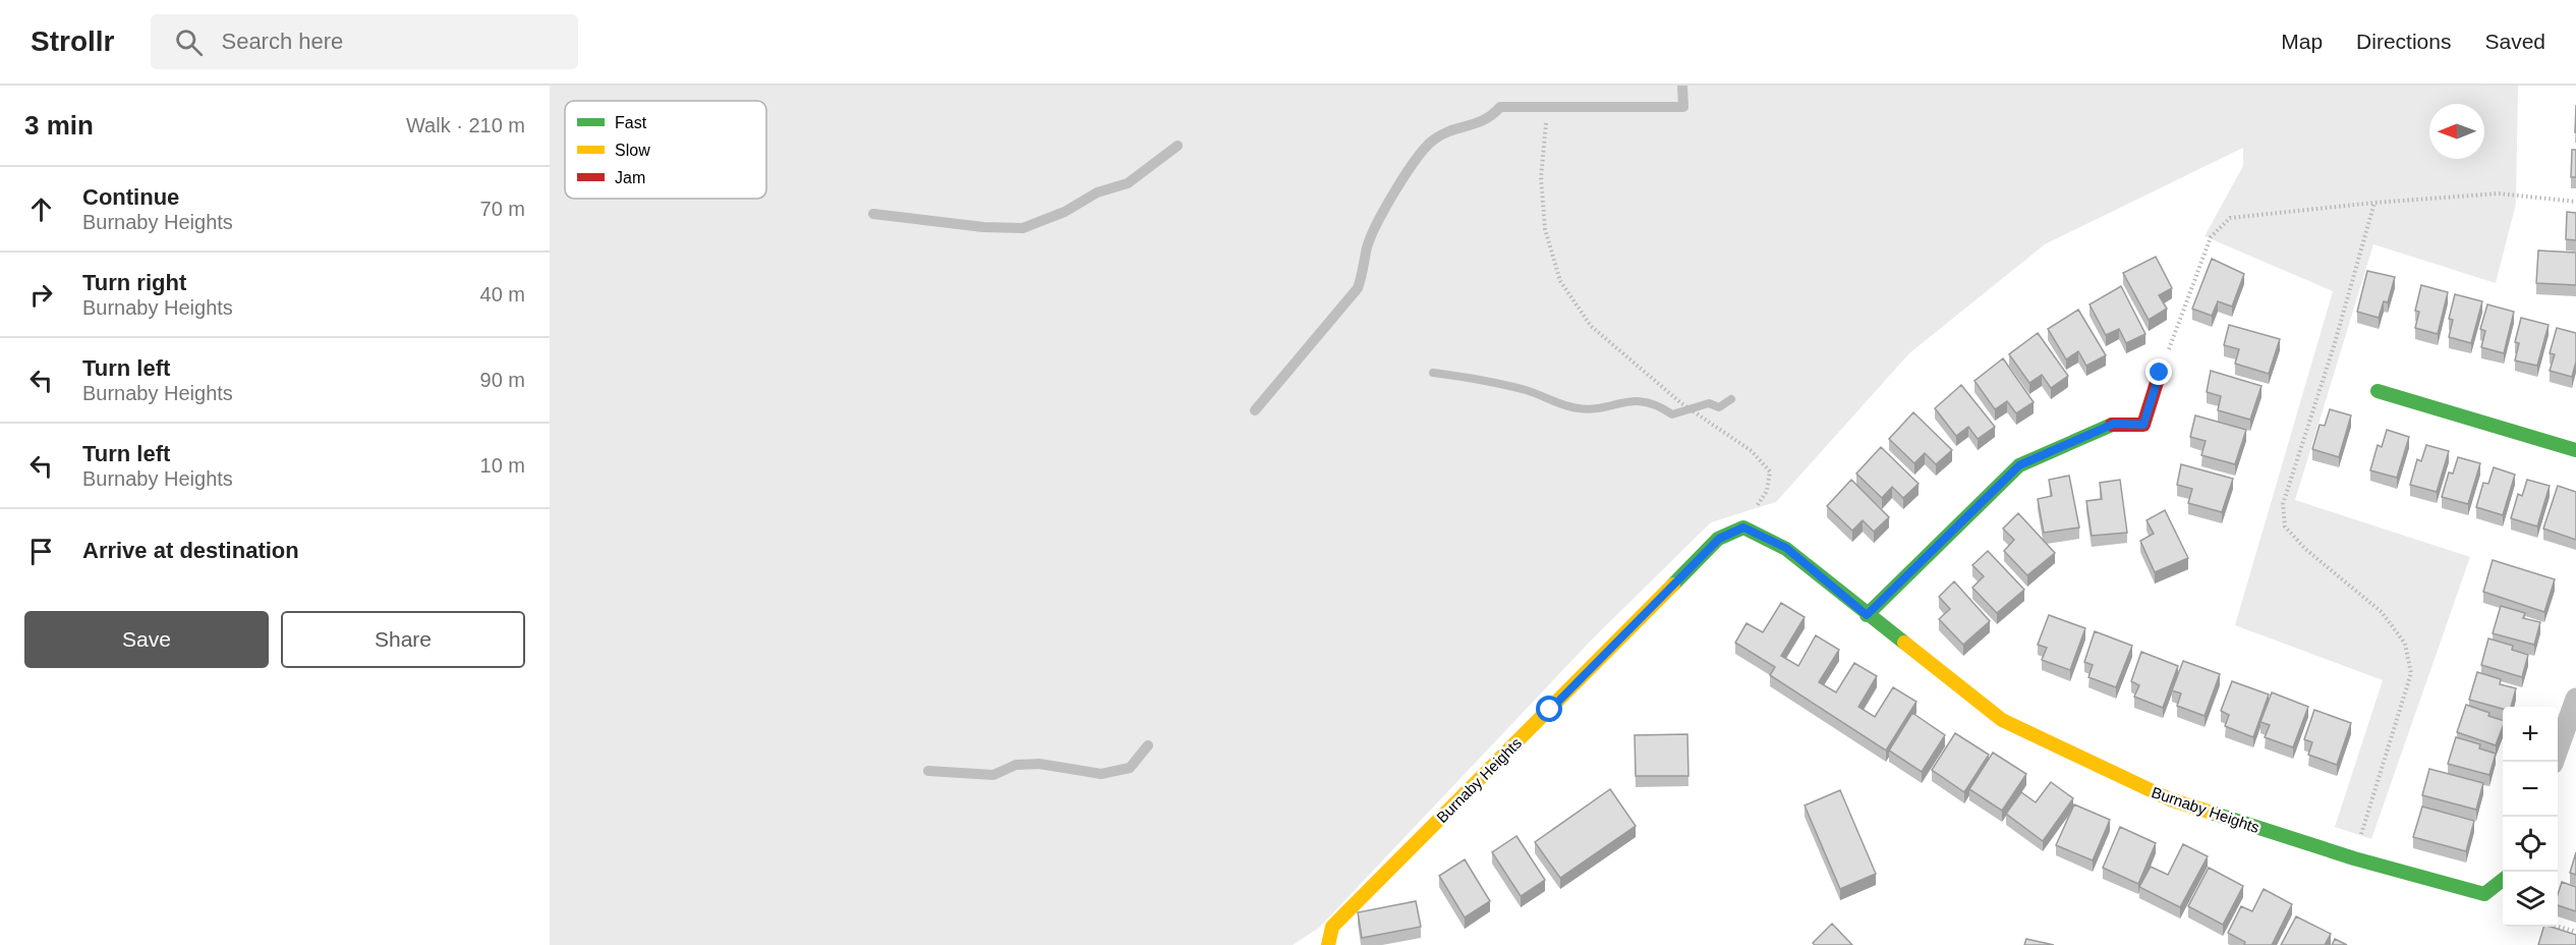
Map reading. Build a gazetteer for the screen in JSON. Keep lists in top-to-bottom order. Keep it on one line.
{"streets":{"street":["Burnaby Heights"]},"legend":["Fast","Slow","Jam"],"north":"left","page":{"header":"Strollr","search":"Search here","nav":["Map","Directions","Saved"],"heading":["3 min","Walk · 210 m"],"list":[["Continue","Burnaby Heights","70 m"],["Turn right","Burnaby Heights","40 m"],["Turn left","Burnaby Heights","90 m"],["Turn left","Burnaby Heights","10 m"],"Arrive at destination"],"buttons":["Save","Share"],"map_buttons":["+","−"]}}
